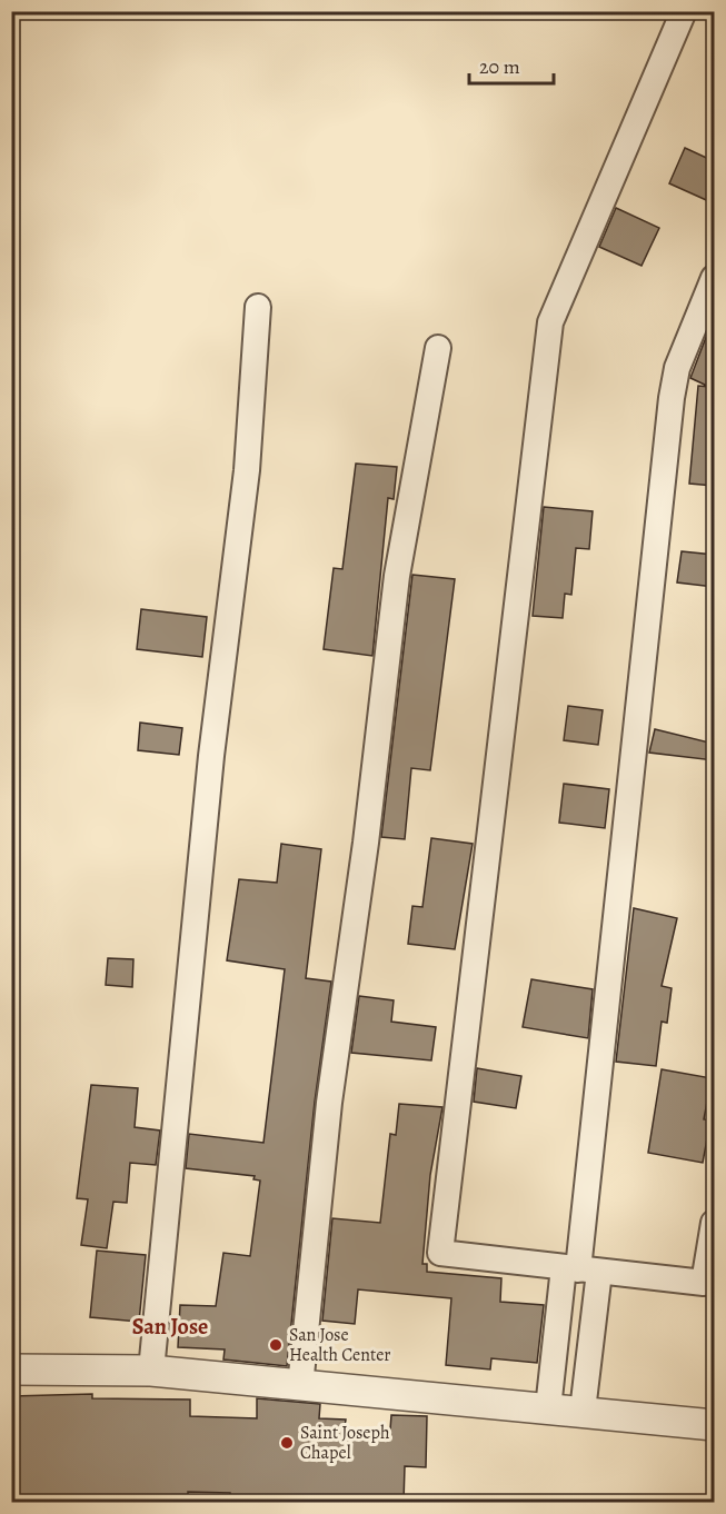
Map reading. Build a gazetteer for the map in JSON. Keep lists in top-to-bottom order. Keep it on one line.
{"districts":["San Jose"],"places":["San Jose Health Center","Saint Joseph Chapel"],"scale_bar":"20 m"}
